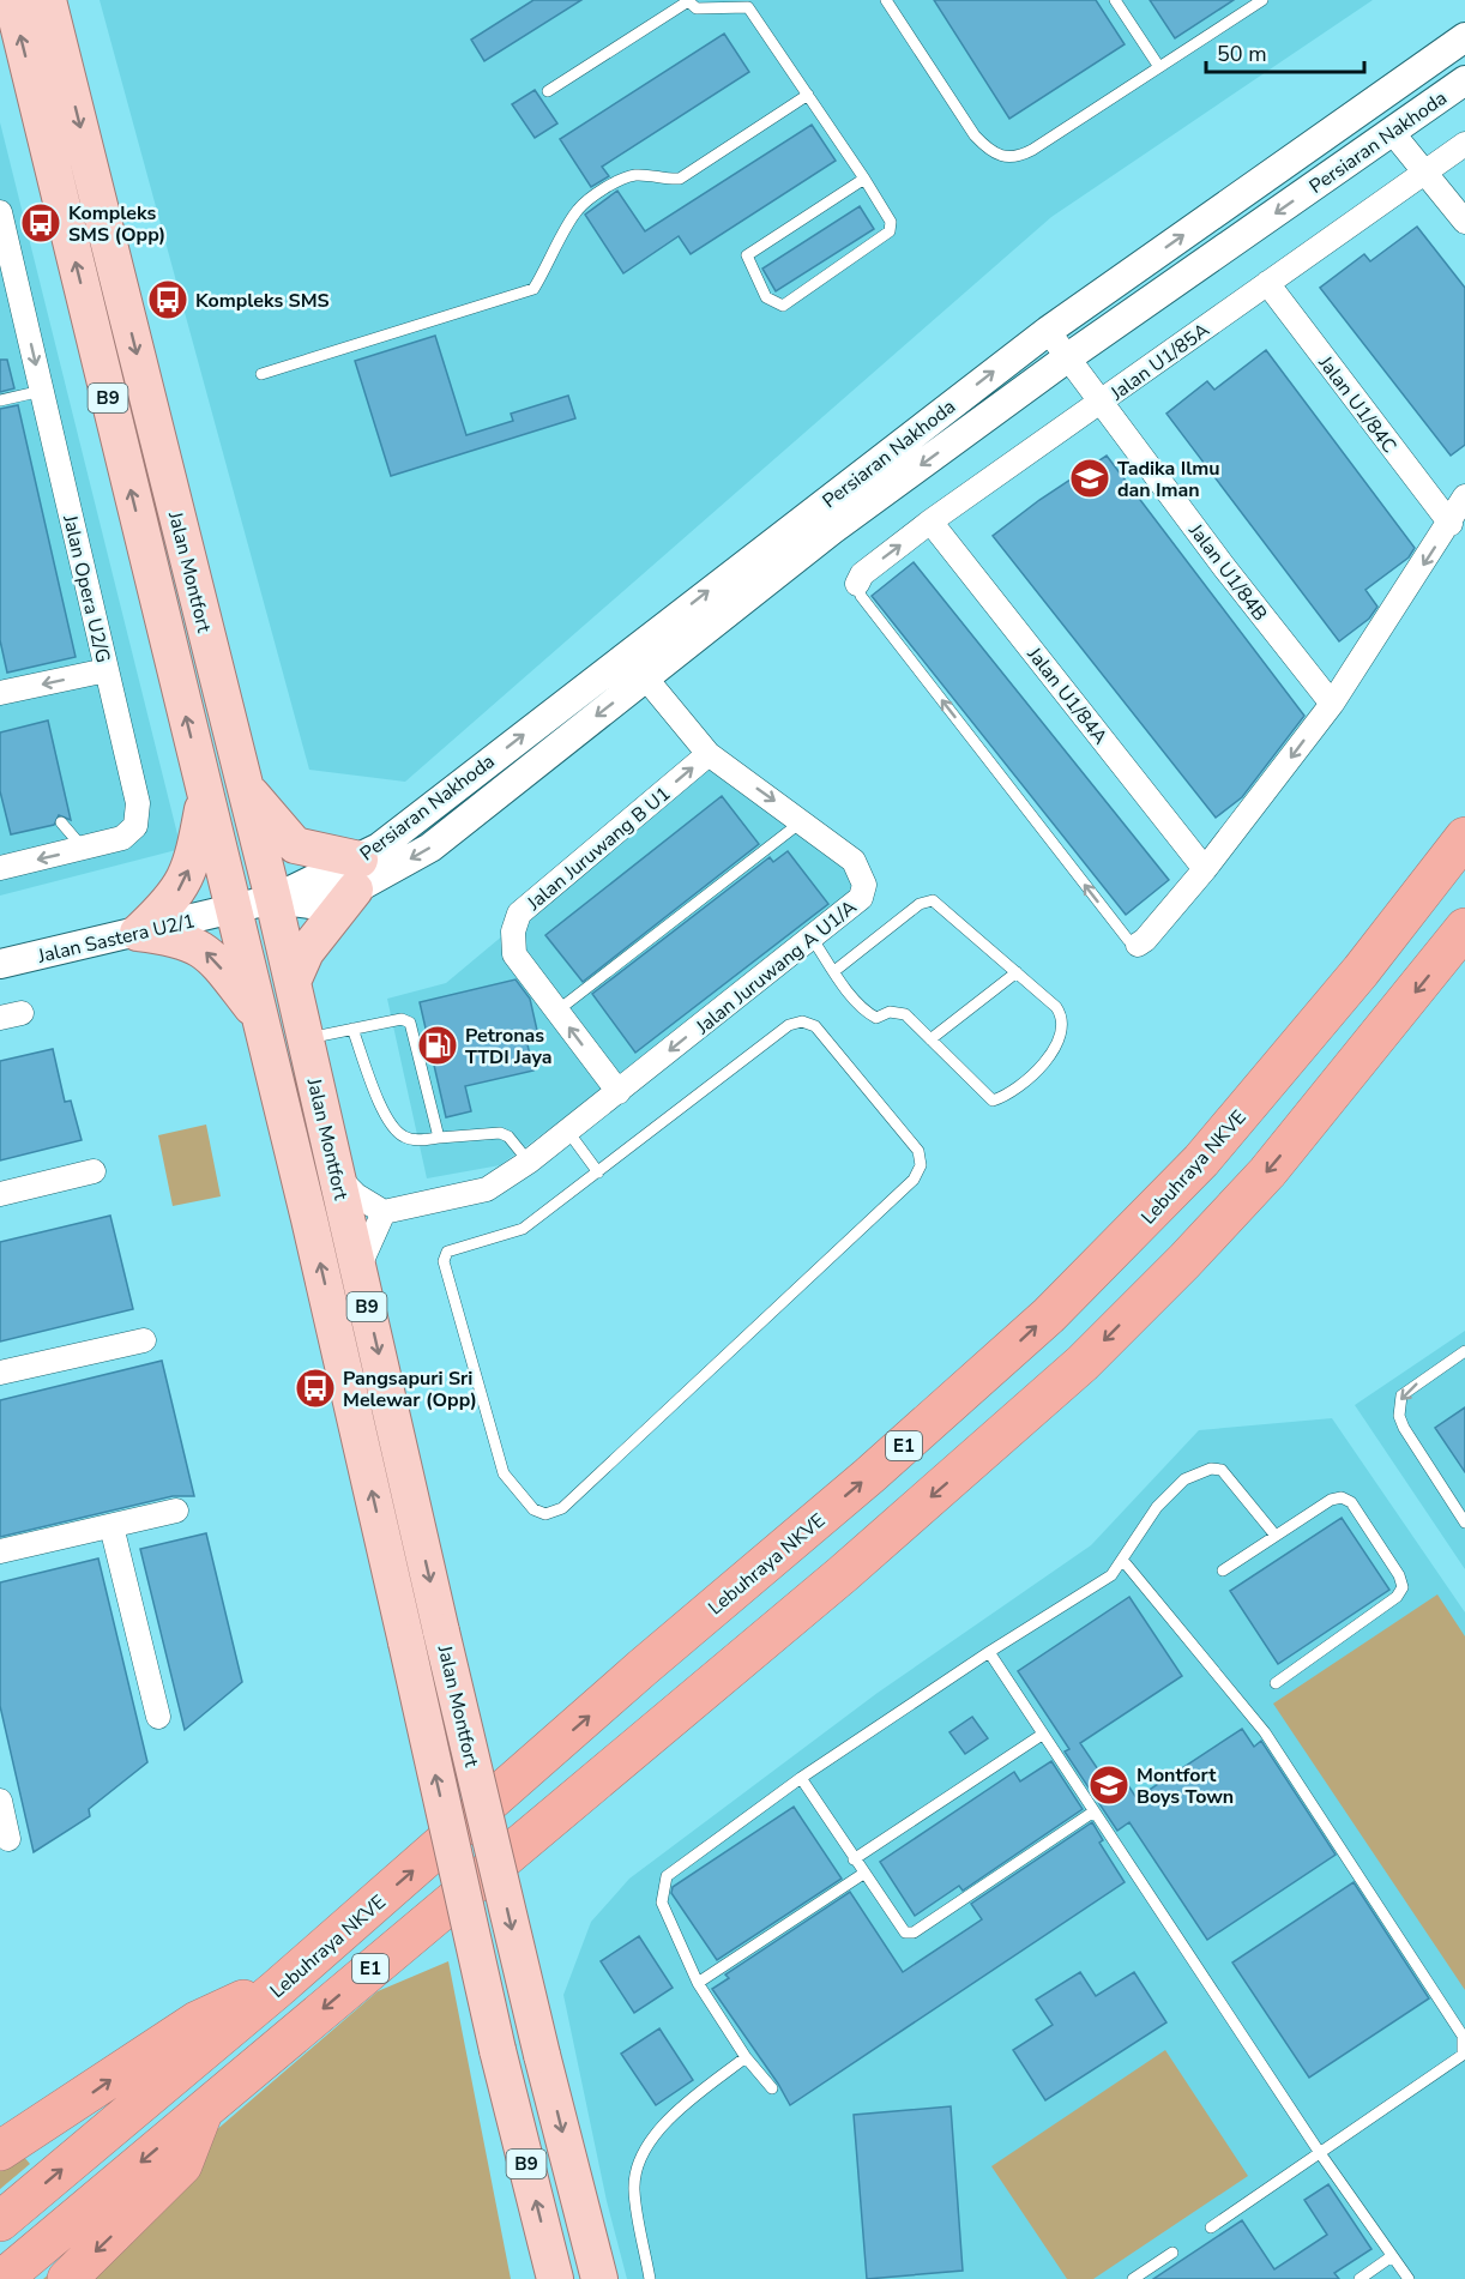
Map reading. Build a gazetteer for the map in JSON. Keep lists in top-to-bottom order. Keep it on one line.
{"streets":{"highway":["Lebuhraya NKVE","E1"],"main road":["B9","Jalan Montfort"],"street":["Persiaran Nakhoda","Jalan U1/85A","Jalan U1/84C","Jalan U1/84B","Jalan Opera U2/G","Jalan U1/84A","Jalan Juruwang B U1","Jalan Sastera U2/1","Jalan Juruwang A U1/A"]},"crossings":[["Persiaran Nakhoda","Jalan Montfort"],["Persiaran Nakhoda","Jalan U1/84B"],["Persiaran Nakhoda","Jalan Sastera U2/1"],["Persiaran Nakhoda","Jalan Juruwang A U1/A"],["Jalan U1/85A","Jalan U1/84C"],["Jalan U1/85A","Jalan U1/84B"],["Jalan U1/85A","Jalan U1/84A"],["Jalan Montfort","Jalan Sastera U2/1"],["Jalan Juruwang B U1","Jalan Juruwang A U1/A"]],"places":{"bus stop":["Kompleks SMS (Opp)","Kompleks SMS","Pangsapuri Sri Melewar (Opp)"],"school or university":["Tadika Ilmu dan Iman","Montfort Boys Town"],"fuel station":["Petronas TTDI Jaya"]},"scale_bar":"50 m"}
